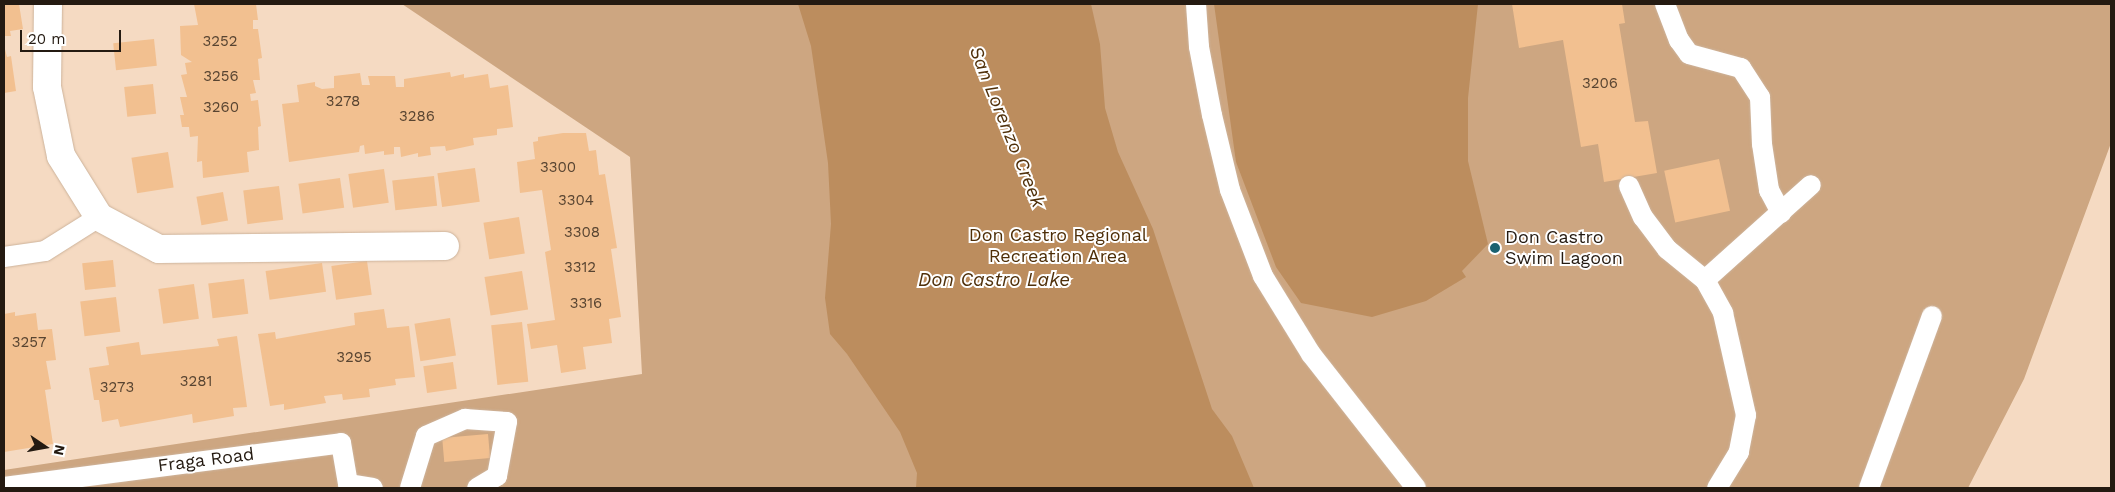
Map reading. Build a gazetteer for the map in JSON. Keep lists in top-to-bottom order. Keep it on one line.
{"streets":{"lane":["Fraga Road"]},"water":["San Lorenzo Creek","Don Castro Lake"],"parks":["Don Castro Regional Recreation Area"],"places":["Don Castro Swim Lagoon"],"house_numbers":["3252","3256","3206","3278","3260","3286","3300","3304","3308","3312","3316","3257","3295","3281","3273"],"scale_bar":"20 m","north":"right"}
